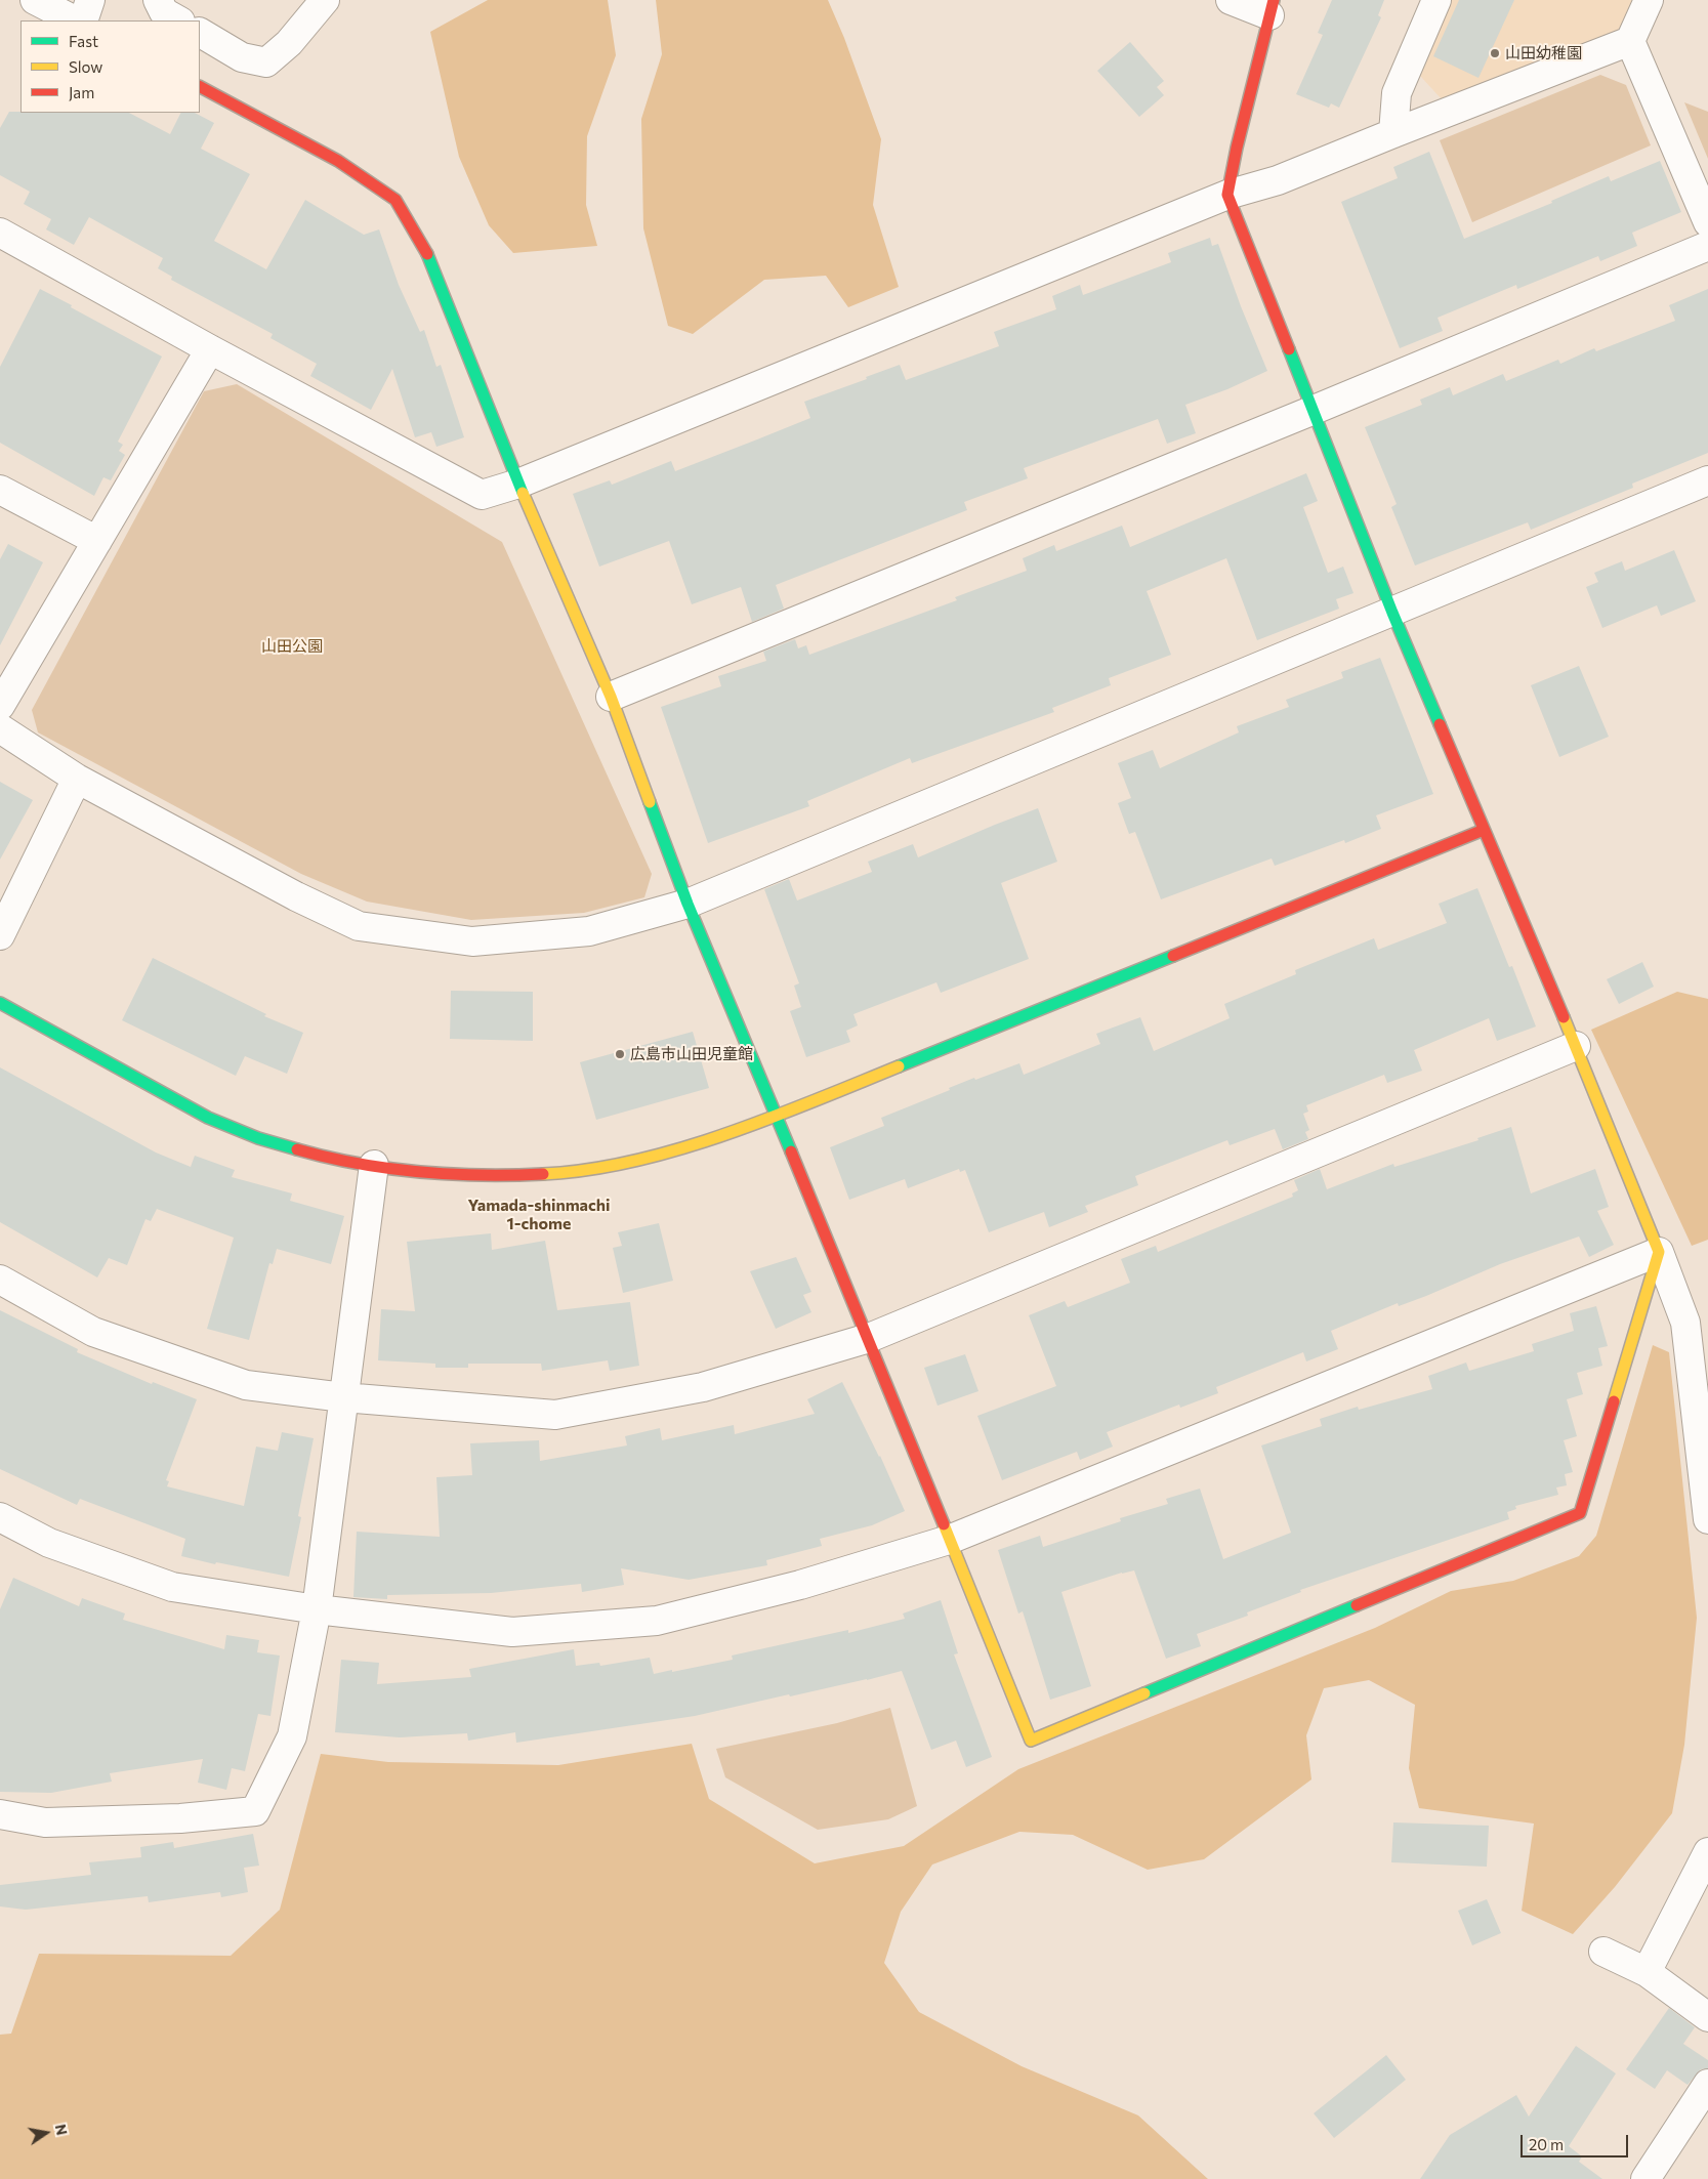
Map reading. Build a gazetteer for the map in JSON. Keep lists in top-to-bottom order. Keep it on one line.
{"districts":["Yamada-shinmachi 1-chome"],"parks":["山田公園"],"places":["山田幼稚園","広島市山田児童館"],"legend":["Fast","Slow","Jam"],"scale_bar":"20 m","north":"right"}
